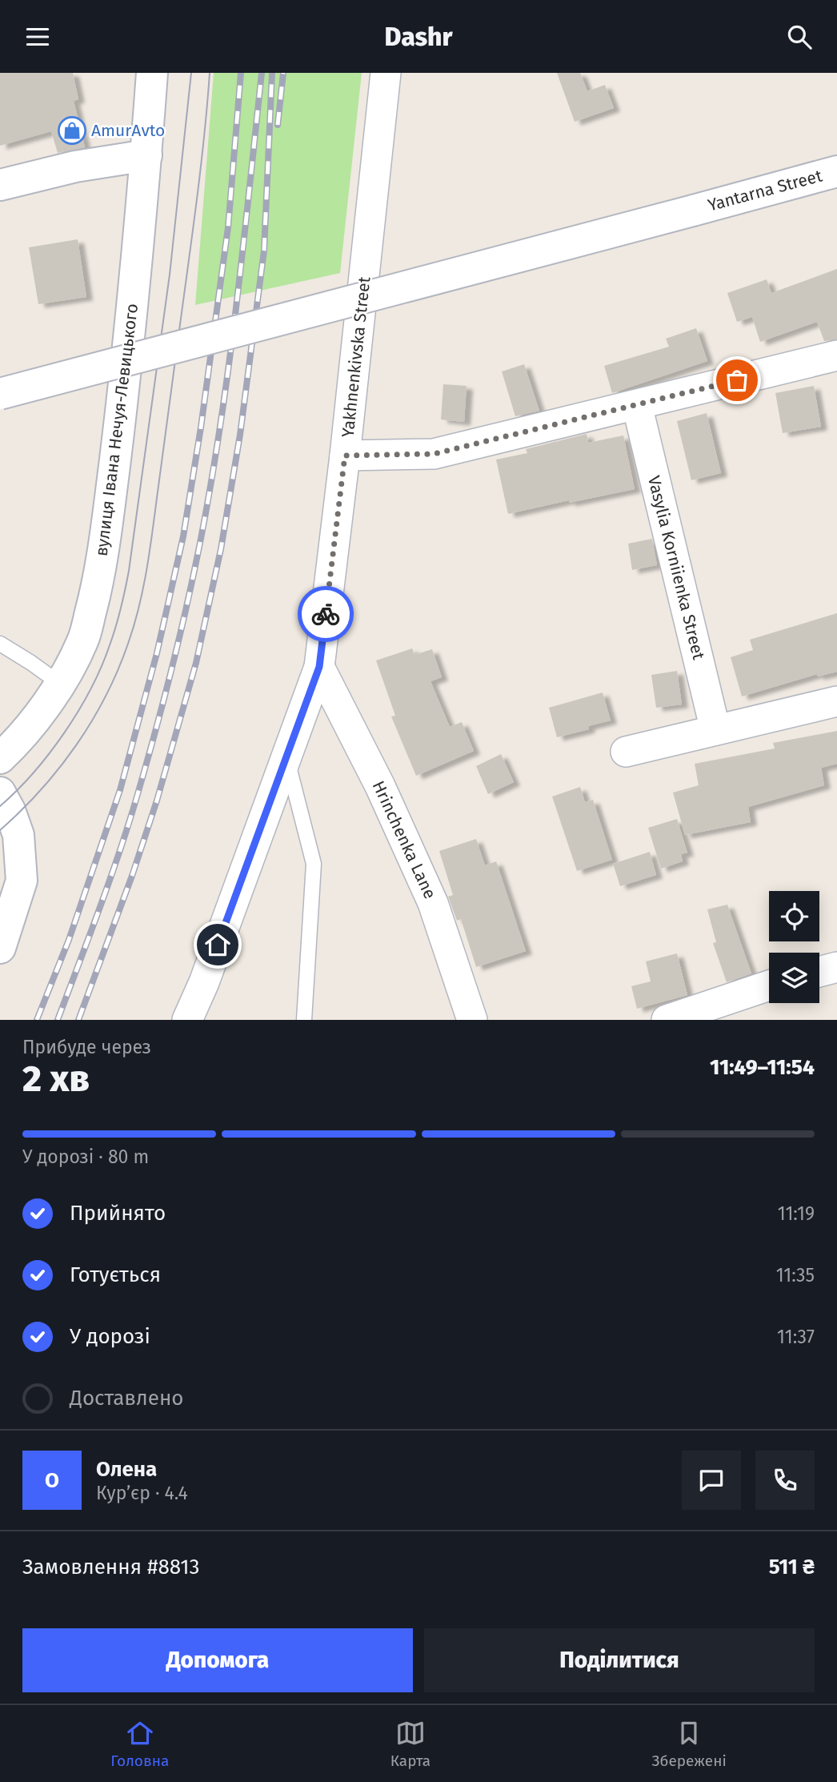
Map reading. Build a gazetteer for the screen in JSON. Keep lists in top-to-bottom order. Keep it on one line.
{"streets":{"main road":["Yantarna Street","вулиця Івана Нечуя-Левицького"],"street":["Yakhnenkivska Street","Vasylia Korniienka Street","Hrinchenka Lane"]},"crossings":[["Yakhnenkivska Street","Hrinchenka Lane"]],"places":{"shop":["AmurAvto"]},"page":{"header":"Dashr","heading":["2 хв","Прибуде через","11:49–11:54"],"panel":["Олена","Кур’єр · 4.4","Замовлення #8813","511 ₴"],"bar":"У дорозі · 80 m","list":[["Прийнято","11:19"],["Готується","11:35"],["У дорозі","11:37"],"Доставлено"],"round":"О","buttons":["Допомога","Поділитися"],"tabs":["Головна","Карта","Збережені"]}}
